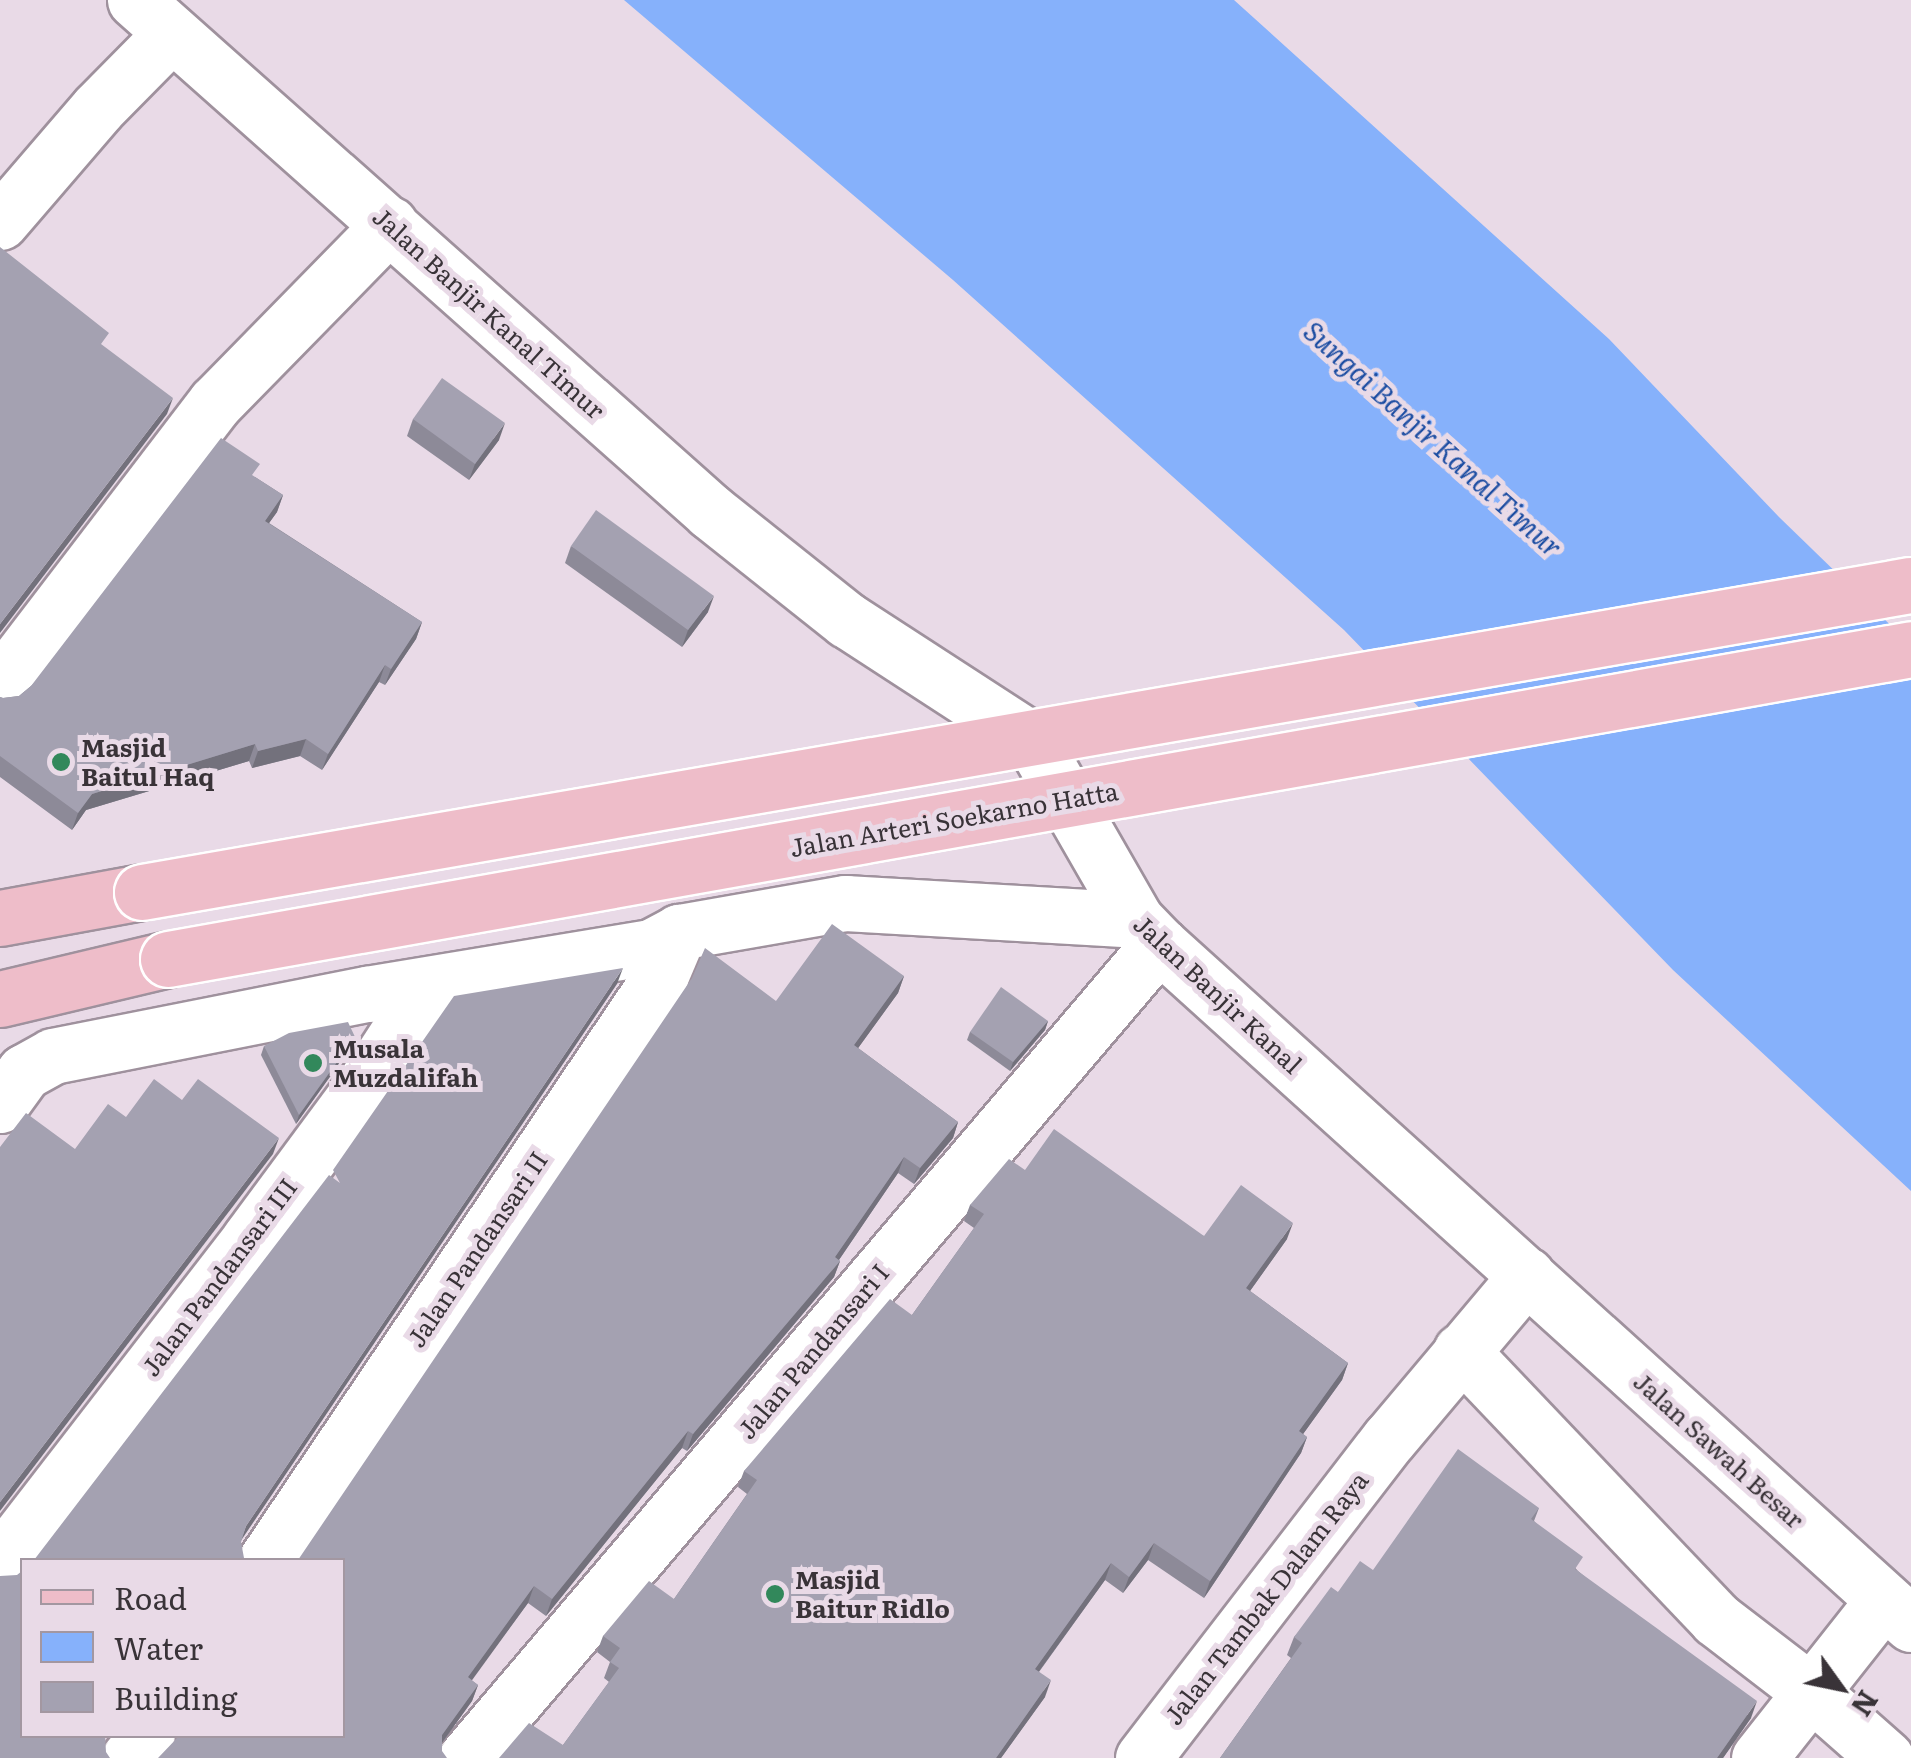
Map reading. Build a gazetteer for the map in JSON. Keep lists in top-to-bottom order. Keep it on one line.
{"streets":{"main road":["Jalan Arteri Soekarno Hatta"],"street":["Jalan Banjir Kanal Timur","Jalan Banjir Kanal","Jalan Pandansari II","Jalan Pandansari III","Jalan Pandansari I","Jalan Sawah Besar","Jalan Tambak Dalam Raya"]},"crossings":[["Jalan Banjir Kanal Timur","Jalan Banjir Kanal"],["Jalan Banjir Kanal","Jalan Pandansari I"],["Jalan Banjir Kanal","Jalan Sawah Besar"],["Jalan Banjir Kanal","Jalan Tambak Dalam Raya"],["Jalan Sawah Besar","Jalan Tambak Dalam Raya"]],"water":["Sungai Banjir Kanal Timur"],"places":["Masjid Baitul Haq","Musala Muzdalifah","Masjid Baitur Ridlo"],"legend":["Road","Water","Building"],"north":"bottom right"}
